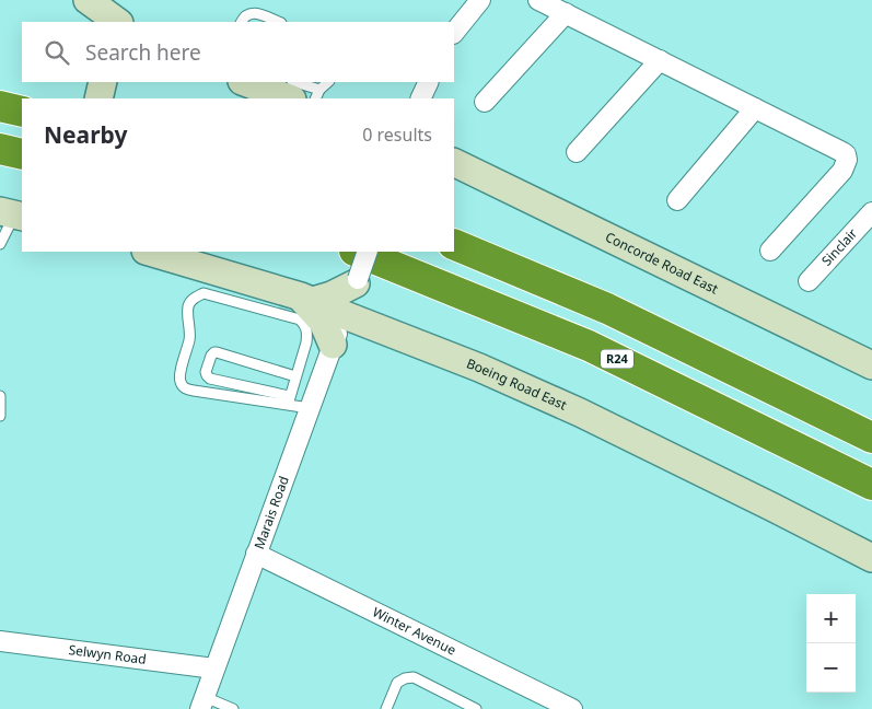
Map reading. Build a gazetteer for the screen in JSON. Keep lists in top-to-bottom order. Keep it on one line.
{"streets":{"highway":["R24"],"main road":["Concorde Road East","Boeing Road East"],"street":["Sinclair","Marais Road","Winter Avenue","Selwyn Road"]},"crossings":[["R24","Marais Road"],["Boeing Road East","Marais Road"],["Marais Road","Winter Avenue"],["Marais Road","Selwyn Road"]],"page":{"search":"Search here","heading":["Nearby","0 results"],"map_buttons":["+","−"]}}
